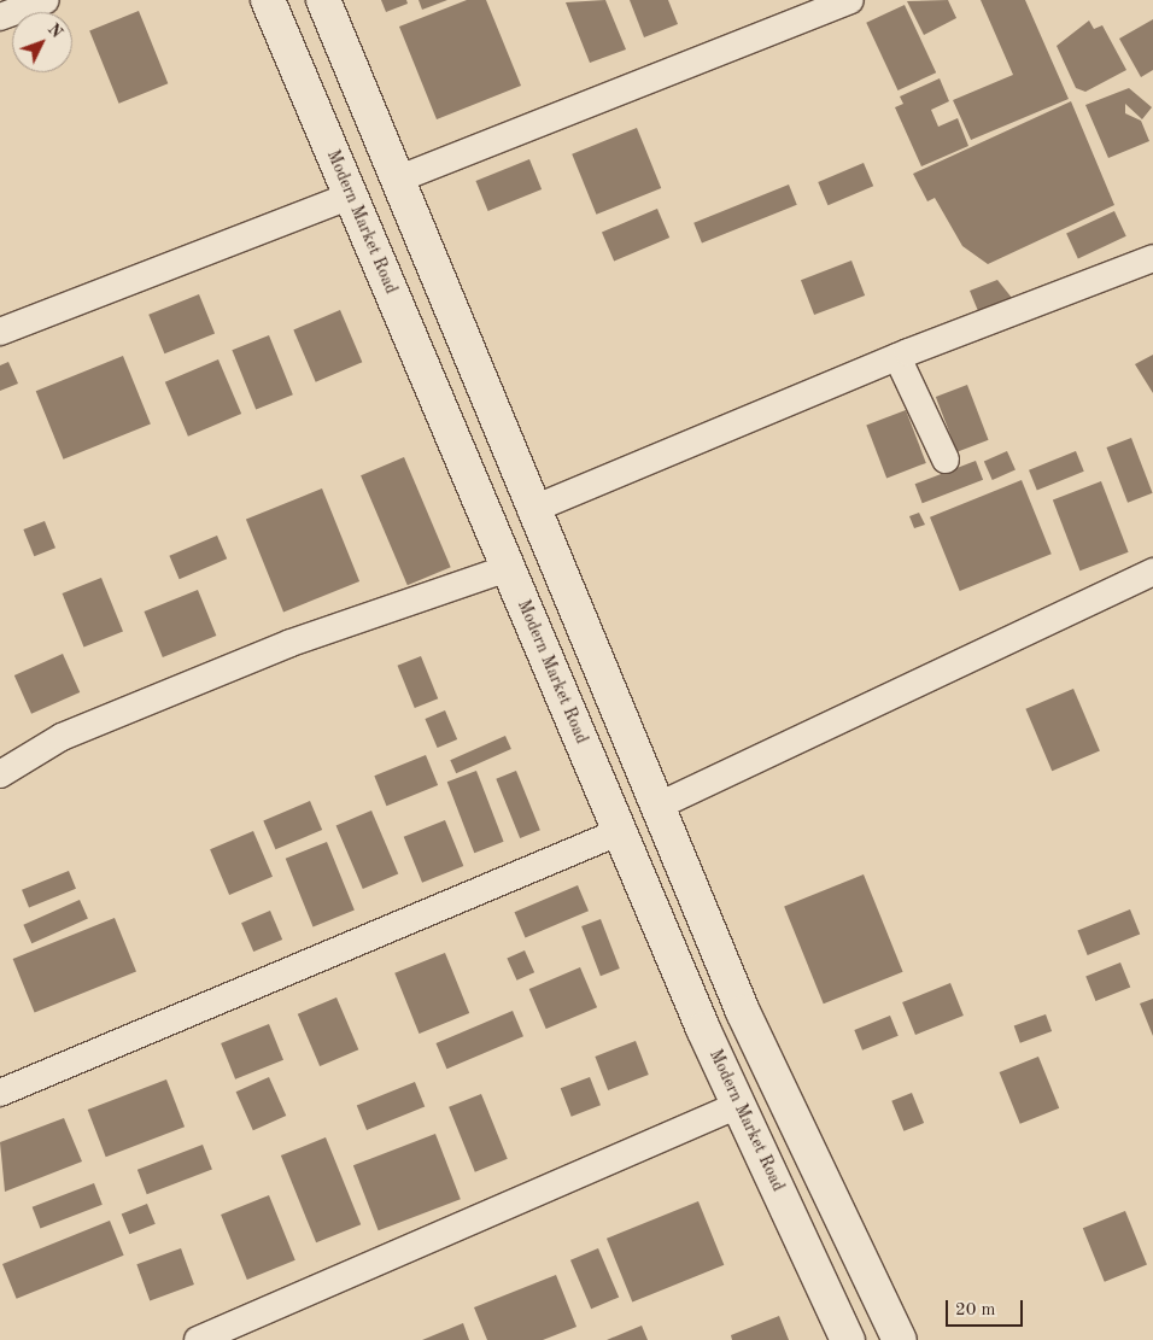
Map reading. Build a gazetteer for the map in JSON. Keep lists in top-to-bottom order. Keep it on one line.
{"streets":{"street":["Modern Market Road"]},"scale_bar":"20 m","north":"top right"}
